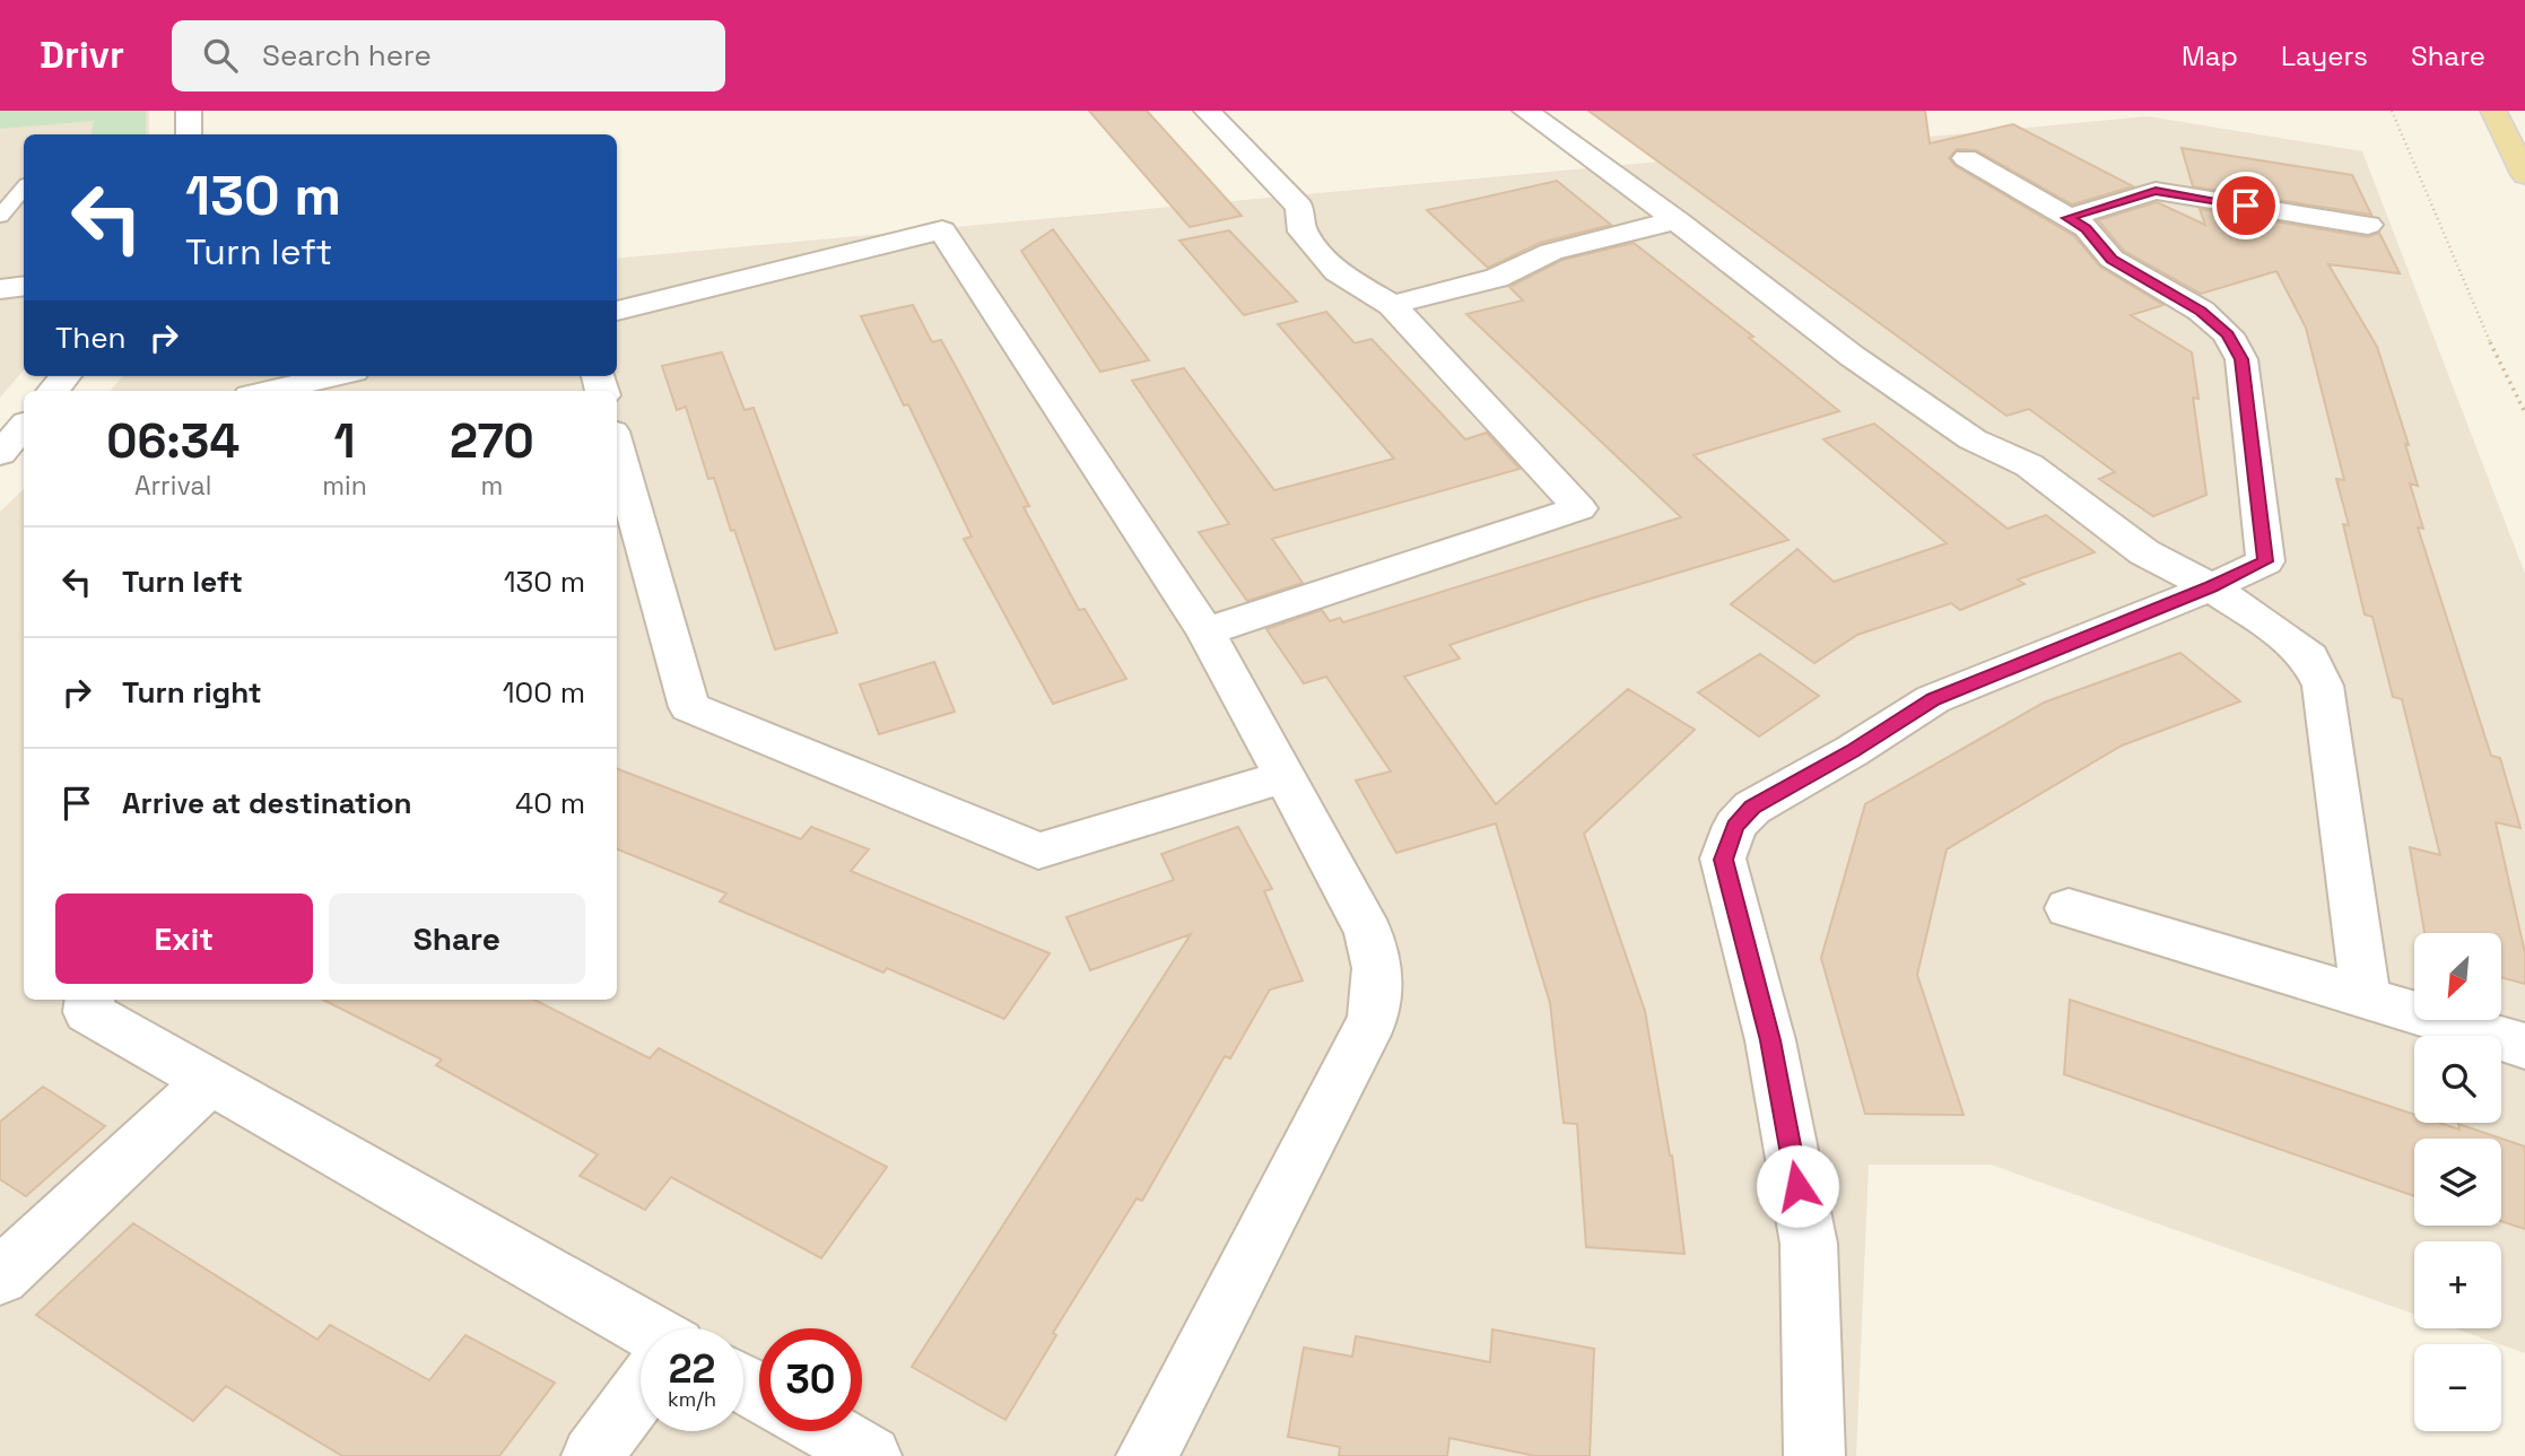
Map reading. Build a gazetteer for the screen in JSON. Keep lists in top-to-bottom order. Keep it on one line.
{"north":"bottom left","page":{"header":"Drivr","search":"Search here","nav":["Map","Layers","Share"],"turn":["130 m","Turn left"],"then":"Then","eta":["06:34","Arrival","1","min","270","m"],"list":[{"name":"Turn left","value":"130 m"},{"name":"Turn right","value":"100 m"},{"name":"Arrive at destination","value":"40 m"}],"buttons":["Exit","Share"],"map_buttons":["+","−"],"speed":"22 km/h","limit":"30"}}
